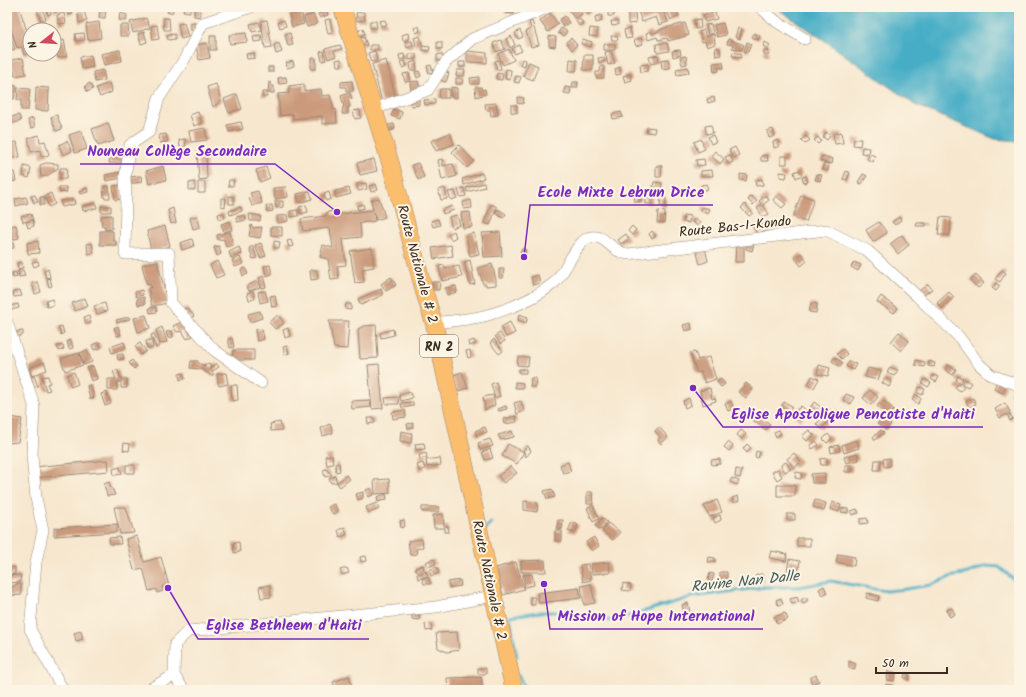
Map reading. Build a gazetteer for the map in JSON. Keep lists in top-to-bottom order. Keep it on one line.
{"streets":{"main road":["Route Nationale # 2","RN 2"],"street":["Route Bas-I-Kondo"]},"crossings":[["Route Bas-I-Kondo","Route Nationale # 2"]],"water":["Ravine Nan Dalle"],"places":["Nouveau Collège Secondaire","Ecole Mixte Lebrun Drice","Eglise Apostolique Pencotiste d'Haiti","Mission of Hope International","Eglise Bethleem d'Haiti"],"scale_bar":"50 m","north":"left"}
